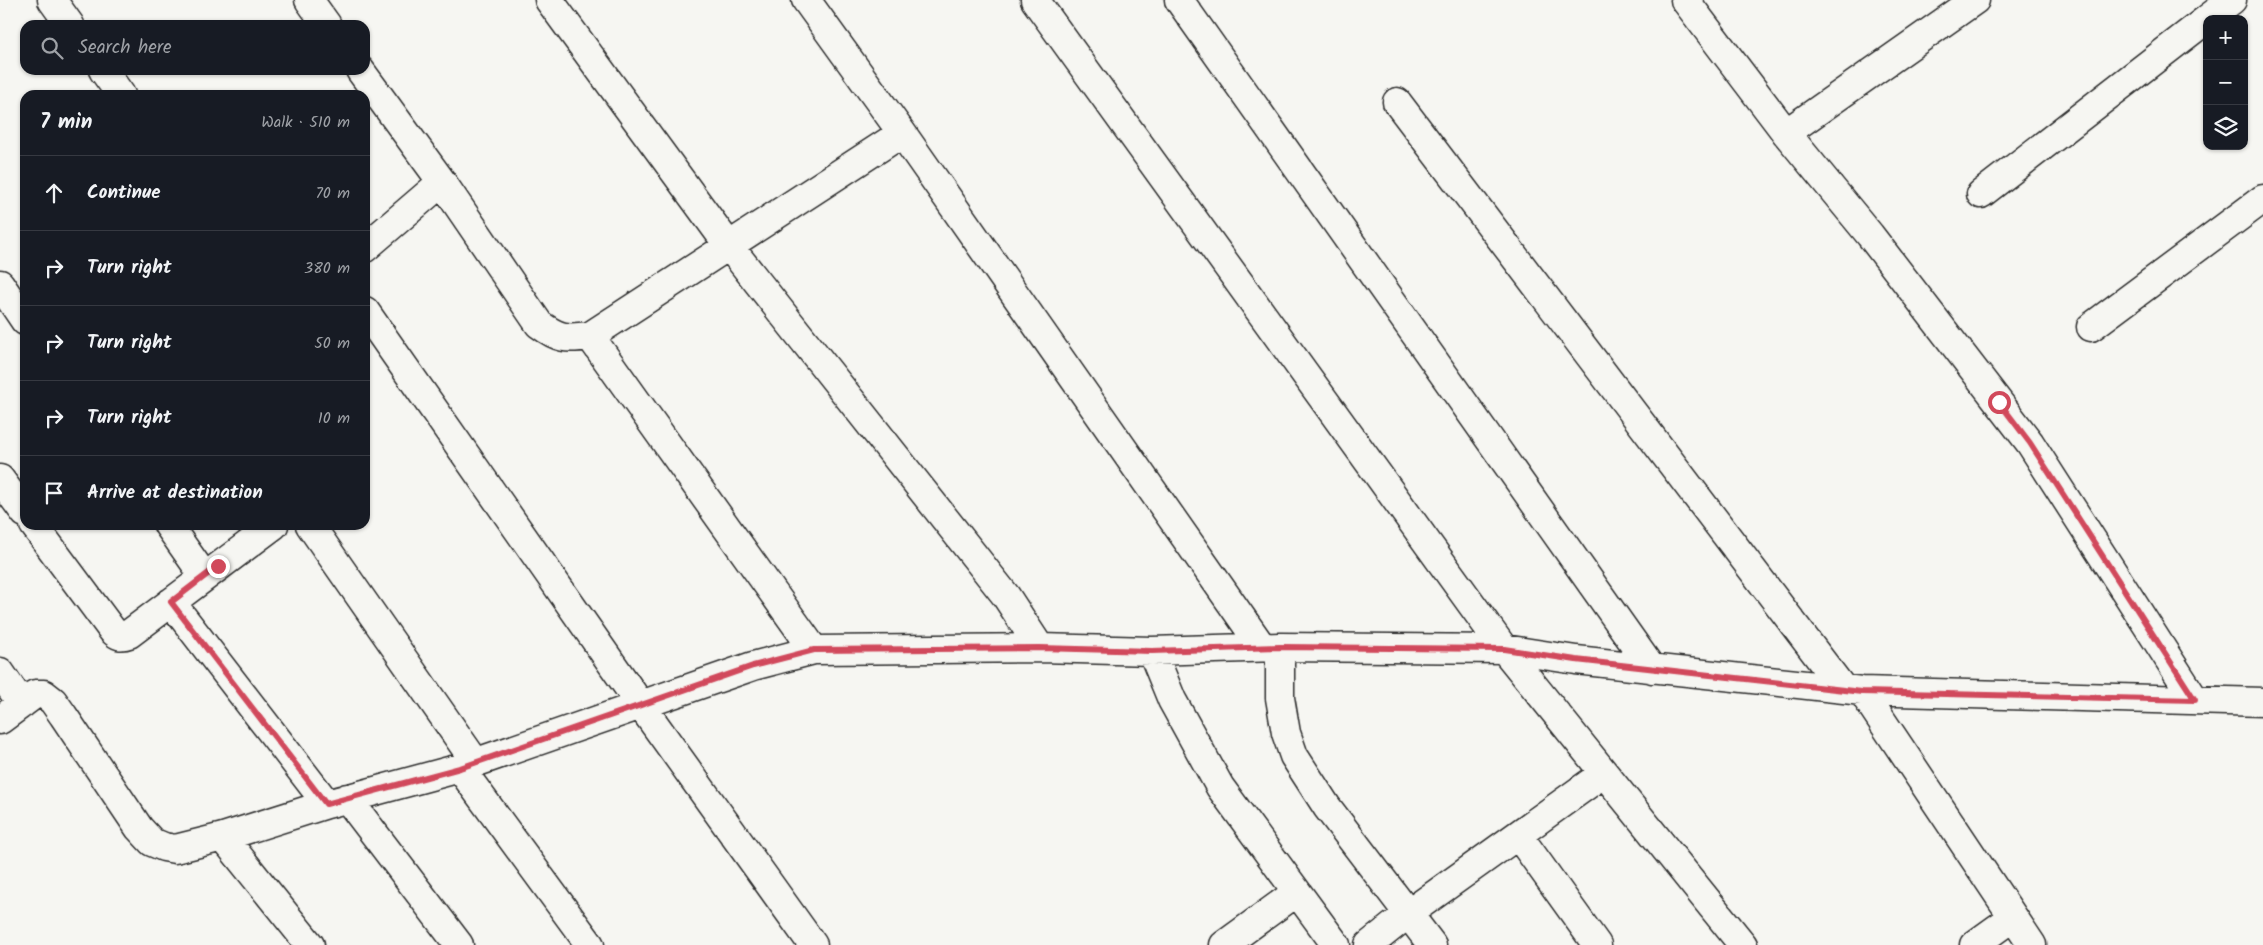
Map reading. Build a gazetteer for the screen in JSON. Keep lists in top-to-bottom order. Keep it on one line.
{"page":{"map_buttons":["+","−"],"search":"Search here","heading":["7 min","Walk · 510 m"],"list":[["Continue","70 m"],["Turn right","380 m"],["Turn right","50 m"],["Turn right","10 m"],"Arrive at destination"]}}
